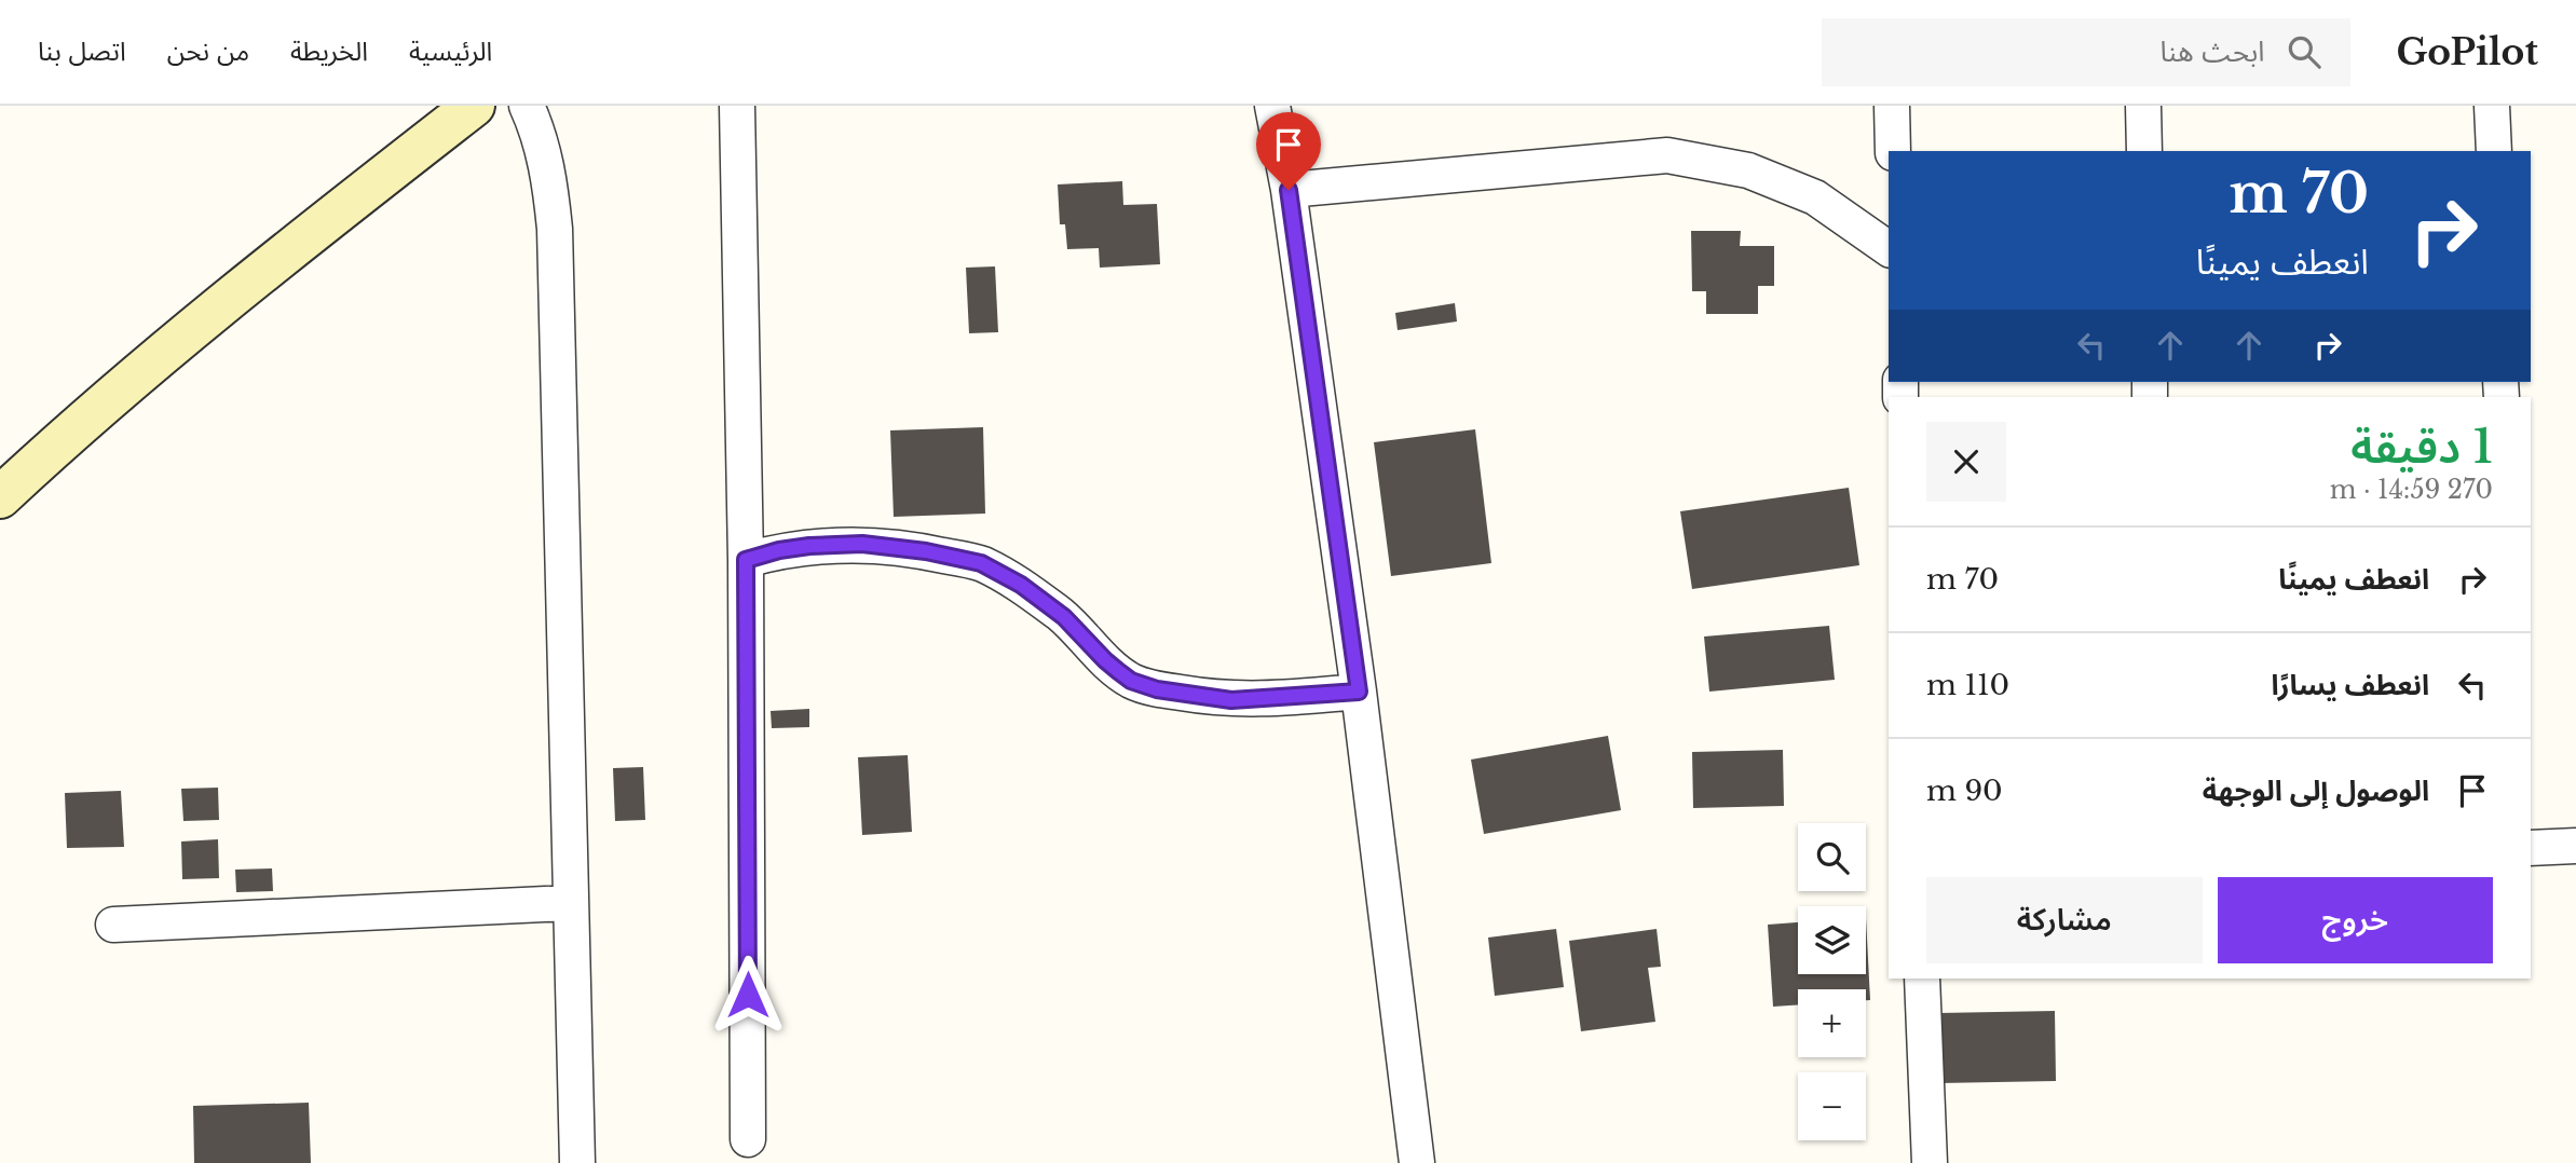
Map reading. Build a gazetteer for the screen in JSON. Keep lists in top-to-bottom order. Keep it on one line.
{"page":{"header":"GoPilot","search":"ابحث هنا","nav":["الرئيسية","الخريطة","من نحن","اتصل بنا"],"turn":["70 m","انعطف يمينًا"],"heading":["1 دقيقة","270 m · 14:59"],"list":[{"name":"انعطف يمينًا","value":"70 m"},{"name":"انعطف يسارًا","value":"110 m"},{"name":"الوصول إلى الوجهة","value":"90 m"}],"map_buttons":["+","−"],"buttons":["خروج","مشاركة"]}}
